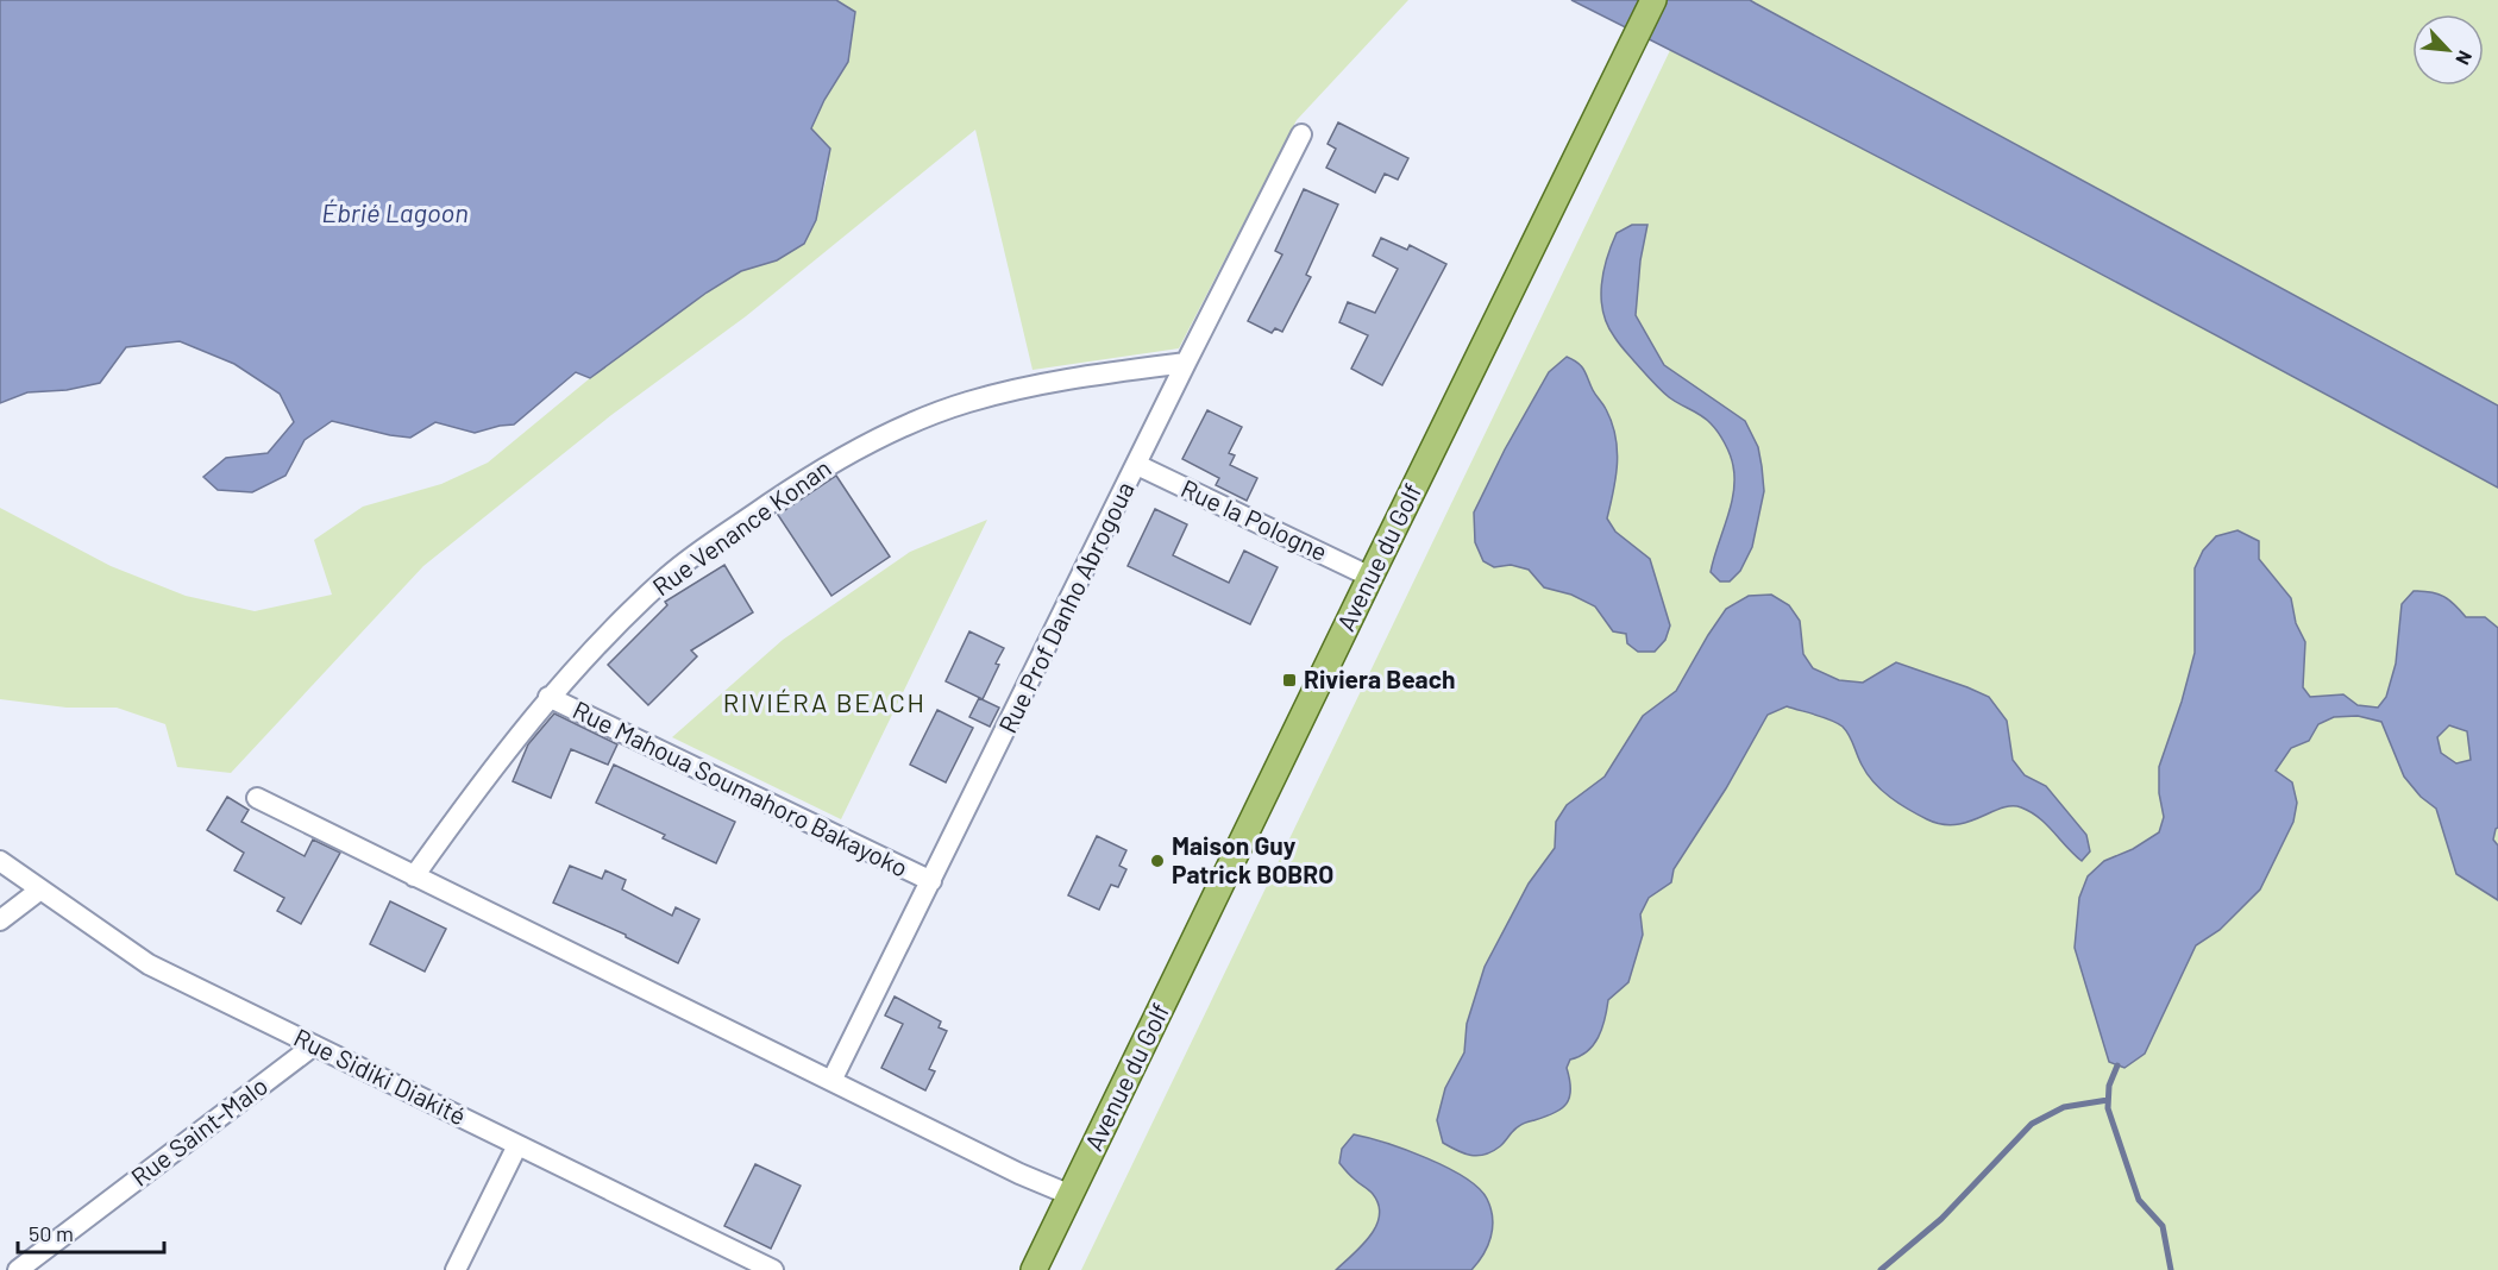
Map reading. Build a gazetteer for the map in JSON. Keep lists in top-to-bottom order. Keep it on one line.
{"streets":{"main road":["Avenue du Golf"],"street":["Rue la Pologne","Rue Venance Konan","Rue Prof Danho Abrogoua","Rue Mahoua Soumahoro Bakayoko","Rue Sidiki Diakité","Rue Saint-Malo"]},"crossings":[["Rue la Pologne","Avenue du Golf"],["Rue la Pologne","Rue Prof Danho Abrogoua"],["Rue Venance Konan","Rue Prof Danho Abrogoua"],["Rue Venance Konan","Rue Mahoua Soumahoro Bakayoko"],["Rue Prof Danho Abrogoua","Rue Mahoua Soumahoro Bakayoko"],["Rue Sidiki Diakité","Rue Saint-Malo"]],"districts":["RIVIÉRA BEACH"],"water":["Ébrié Lagoon"],"places":{"transit":["Riviera Beach"],"other":["Maison Guy Patrick BOBRO"]},"scale_bar":"50 m","north":"bottom right"}
